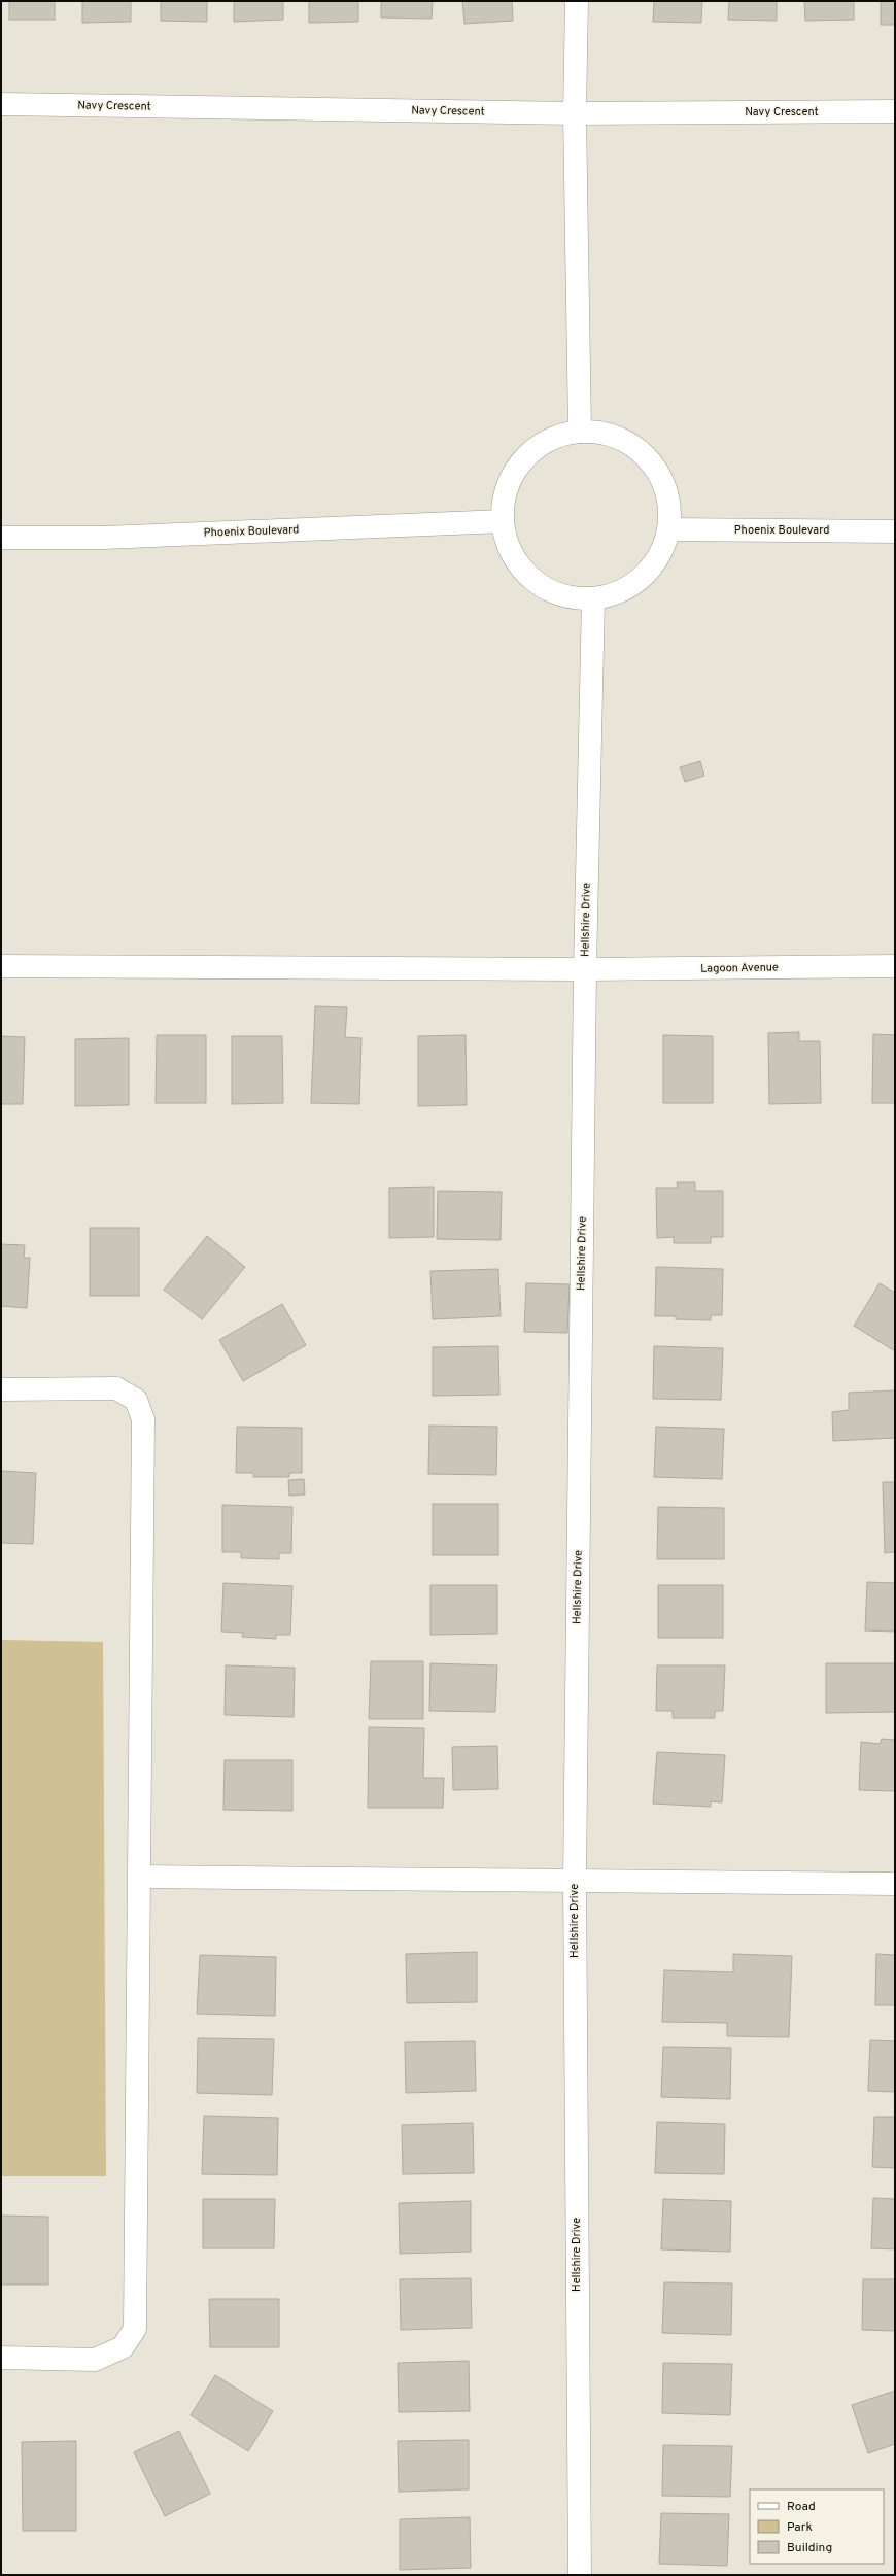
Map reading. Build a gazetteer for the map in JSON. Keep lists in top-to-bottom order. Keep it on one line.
{"streets":{"street":["Navy Crescent","Phoenix Boulevard","Hellshire Drive","Lagoon Avenue"]},"crossings":[["Hellshire Drive","Lagoon Avenue"]],"legend":["Road","Park","Building"]}
